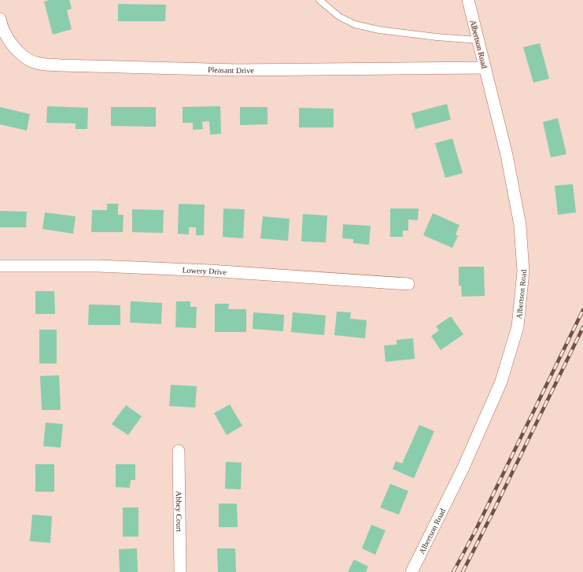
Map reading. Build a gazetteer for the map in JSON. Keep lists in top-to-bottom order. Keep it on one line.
{"streets":{"street":["Albertson Road","Pleasant Drive","Lowery Drive","Abbey Court"]},"crossings":[["Albertson Road","Pleasant Drive"]]}
